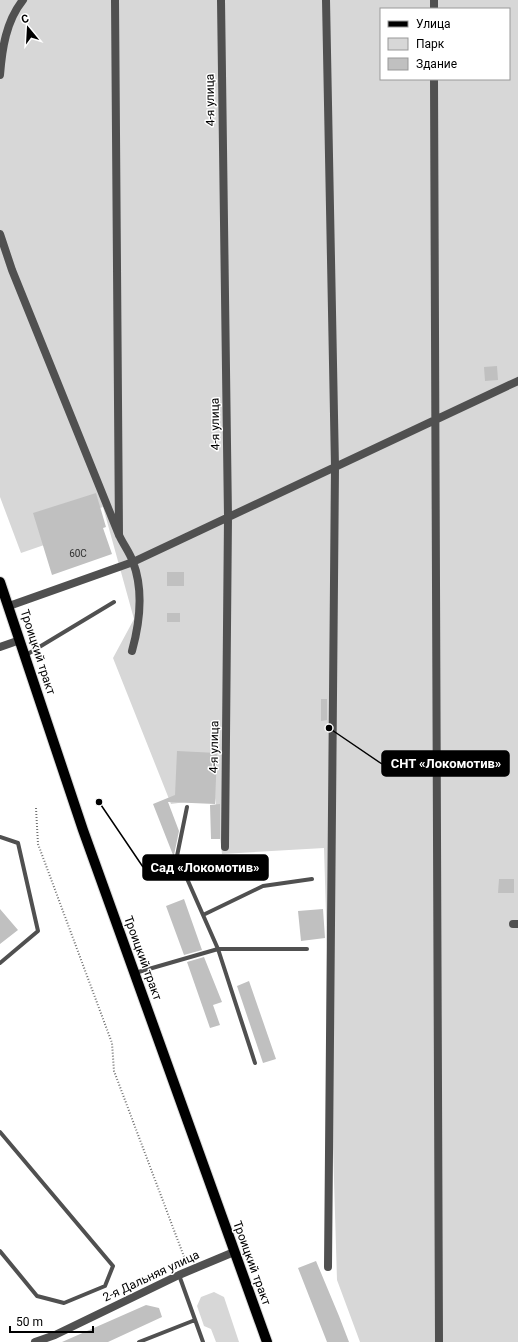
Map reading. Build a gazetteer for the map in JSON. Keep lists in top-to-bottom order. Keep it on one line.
{"streets":{"main road":["Троицкий тракт"],"street":["4-я улица","2-я Дальняя улица"]},"crossings":[["Троицкий тракт","2-я Дальняя улица"]],"places":["СНТ «Локомотив»","Сад «Локомотив»"],"house_numbers":["60С"],"legend":["Улица","Парк","Здание"],"scale_bar":"50 m","north":"top"}
